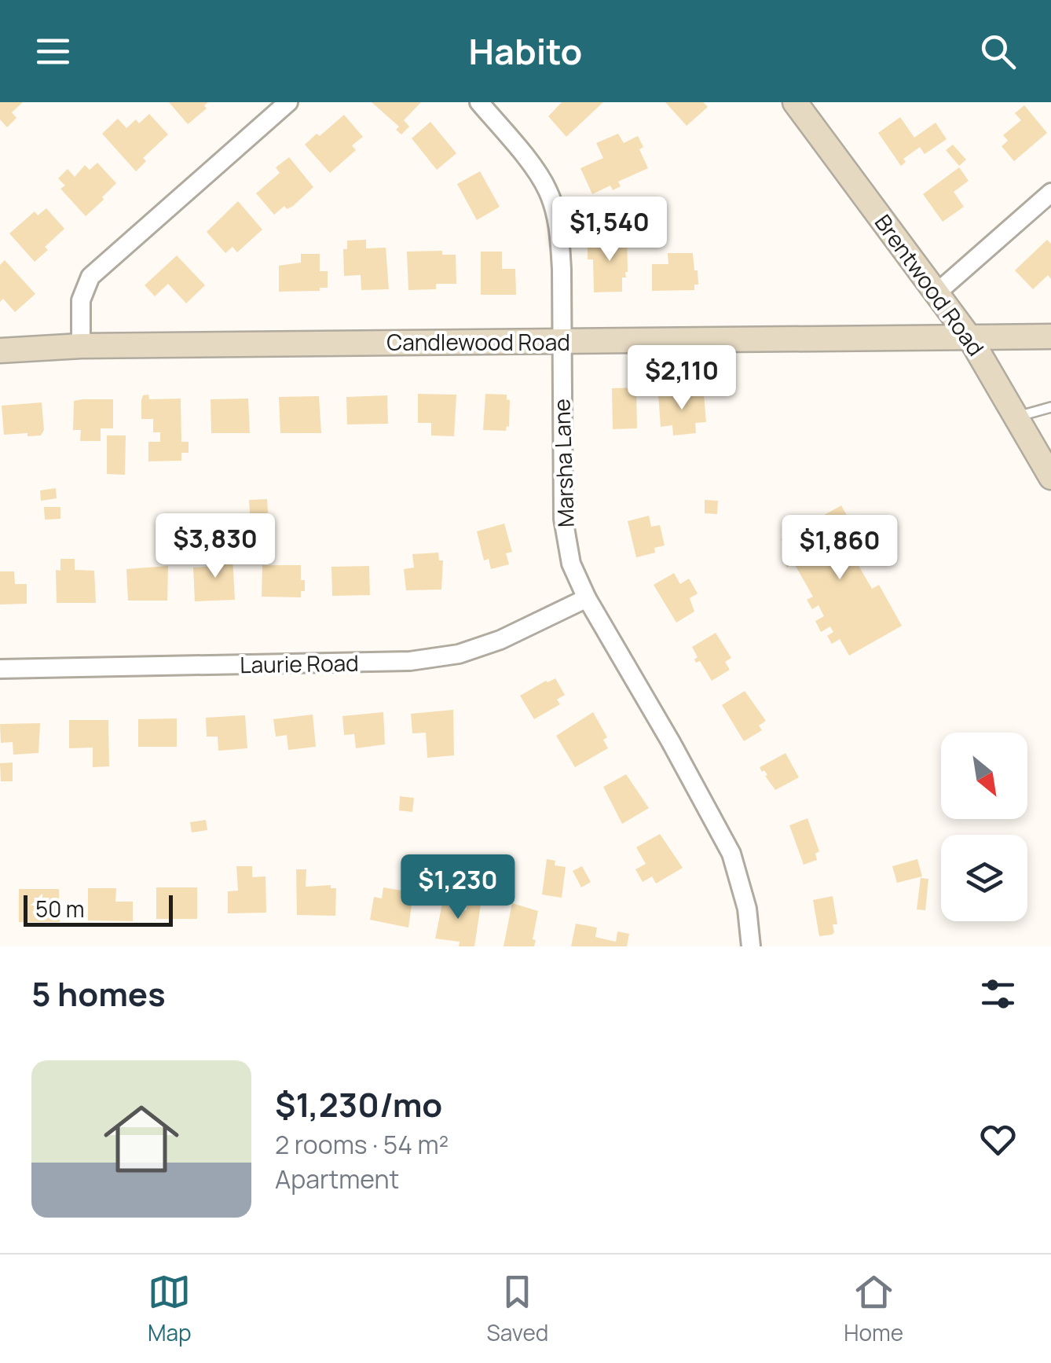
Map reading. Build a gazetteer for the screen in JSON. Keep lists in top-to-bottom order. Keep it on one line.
{"streets":{"street":["Brentwood Road","Candlewood Road","Marsha Lane","Laurie Road"]},"crossings":[["Brentwood Road","Candlewood Road"],["Candlewood Road","Marsha Lane"],["Marsha Lane","Laurie Road"]],"scale_bar":"50 m","north":"bottom right","page":{"header":"Habito","price":["$1,540","$2,110","$3,830","$1,860","$1,230"],"scale":"50 m","heading":"5 homes","list":[{"name":"$1,230/mo","note":"2 rooms · 54 m² · Apartment"}],"tabs":["Map","Saved","Home"]}}
